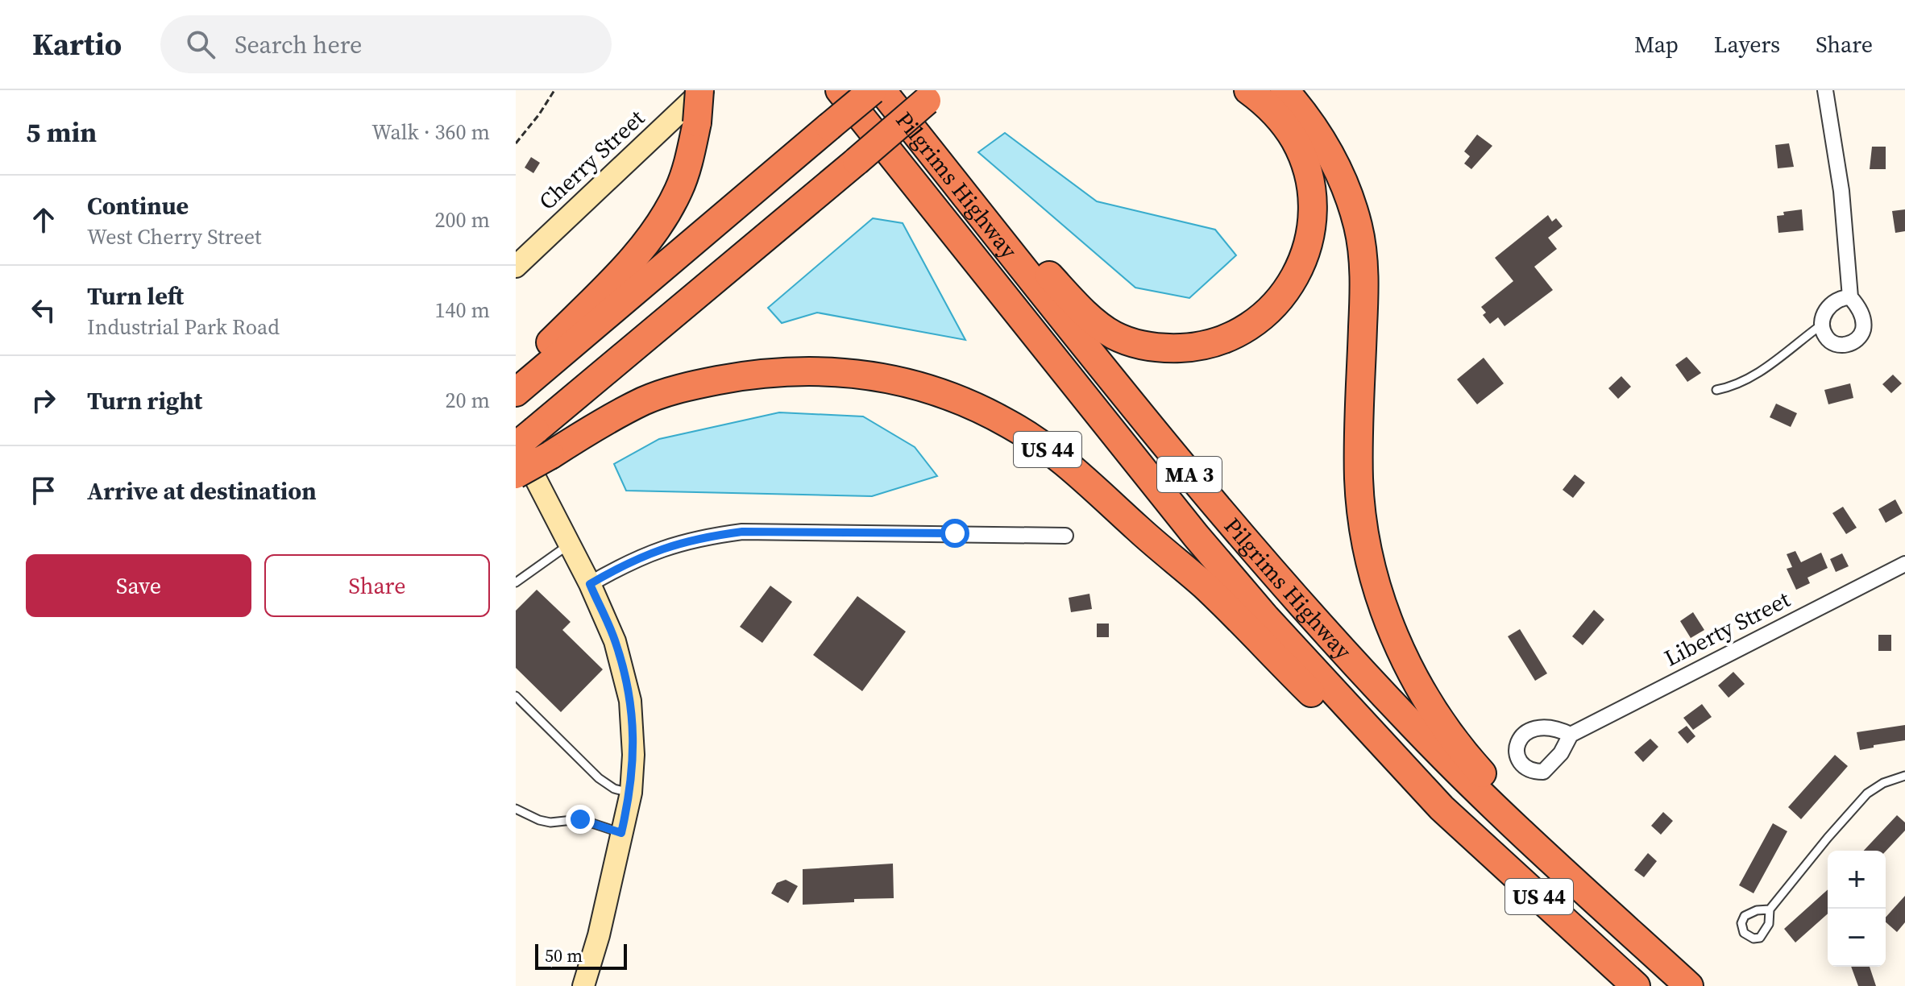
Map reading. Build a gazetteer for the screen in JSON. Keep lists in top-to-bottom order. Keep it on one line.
{"streets":{"highway":["Pilgrims Highway","US 44","MA 3"],"street":["Cherry Street","Liberty Street"]},"crossings":[["Pilgrims Highway","US 44"]],"scale_bar":"50 m","page":{"header":"Kartio","search":"Search here","nav":["Map","Layers","Share"],"heading":["5 min","Walk · 360 m"],"list":[["Continue","West Cherry Street","200 m"],["Turn left","Industrial Park Road","140 m"],["Turn right","20 m"],"Arrive at destination"],"buttons":["Save","Share"],"map_buttons":["+","−"],"scale":"50 m"}}
